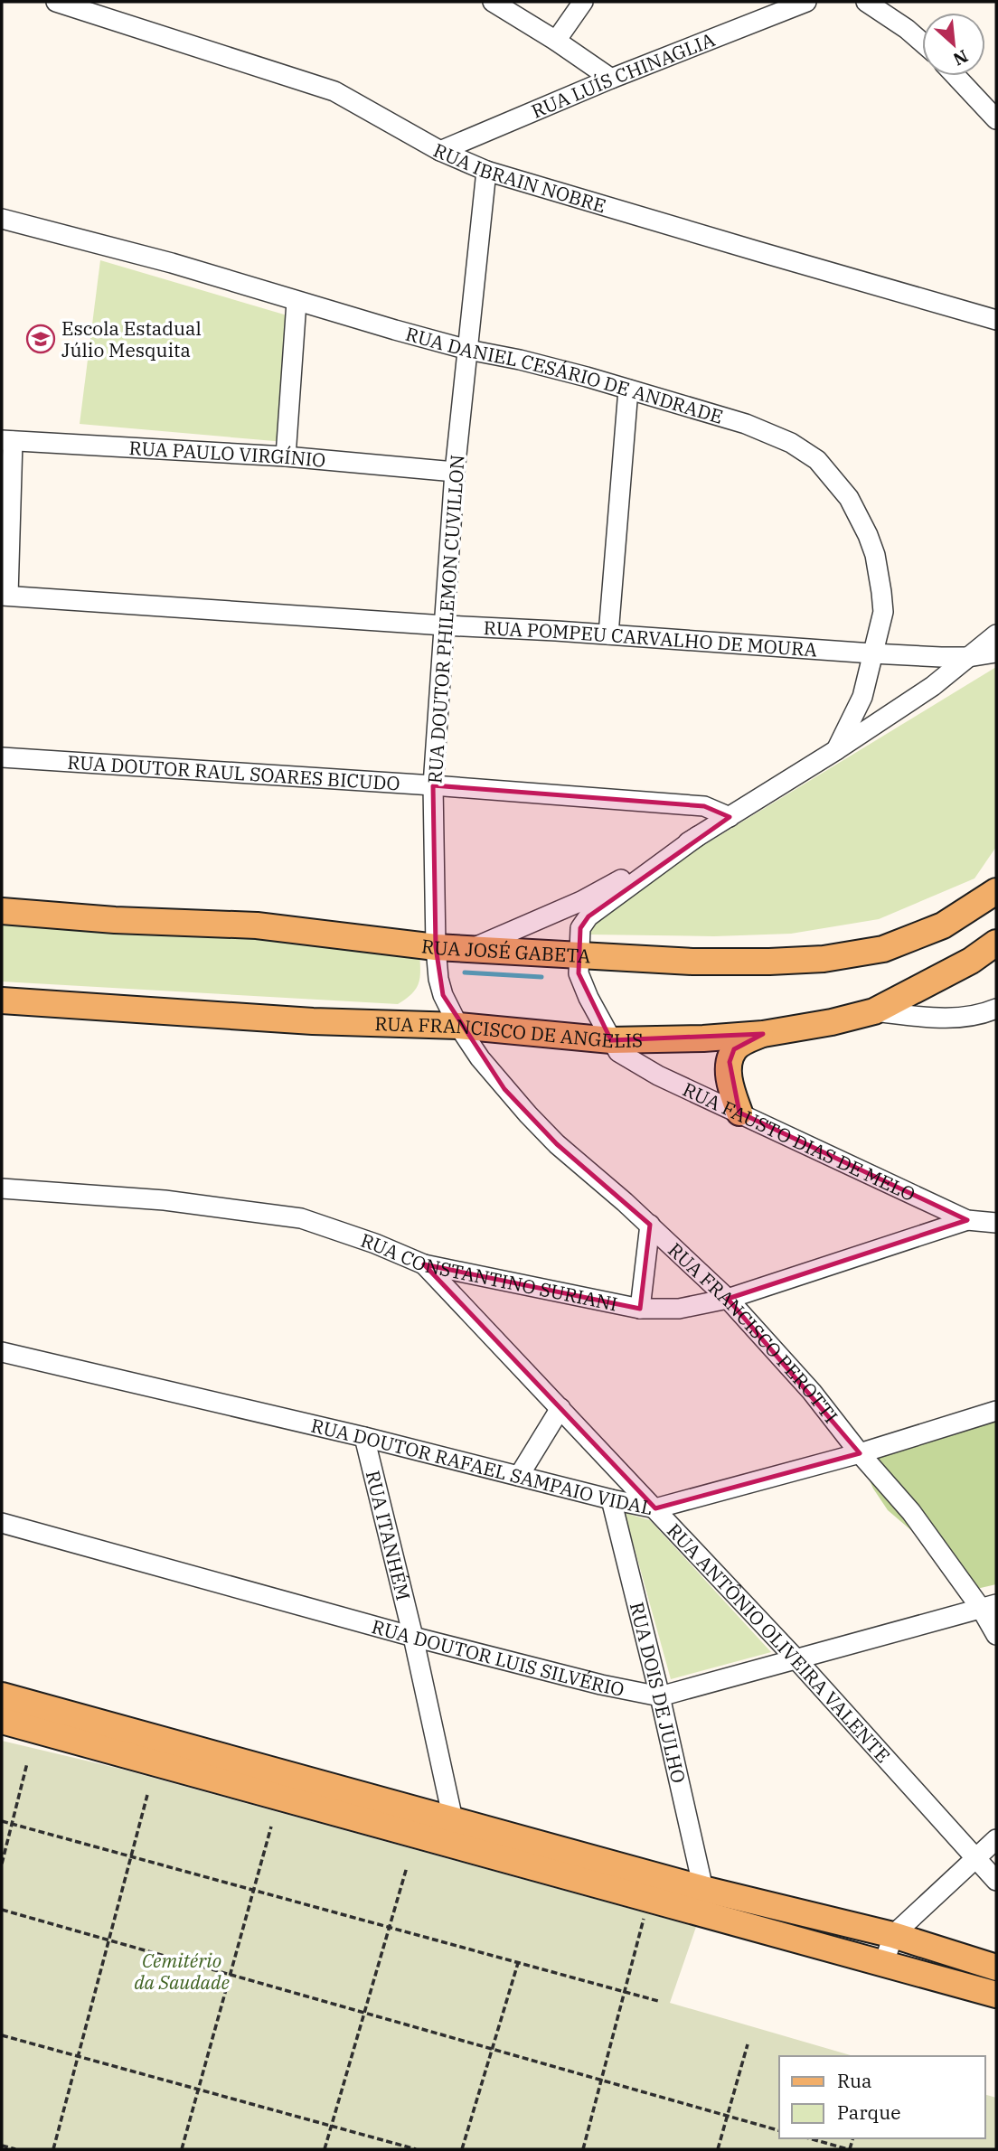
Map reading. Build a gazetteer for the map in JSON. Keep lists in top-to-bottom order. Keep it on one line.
{"streets":{"main road":["RUA JOSÉ GABETA","RUA FRANCISCO DE ANGELIS"],"street":["RUA LUÍS CHINAGLIA","RUA IBRAIN NOBRE","RUA DANIEL CESÁRIO DE ANDRADE","RUA PAULO VIRGÍNIO","RUA DOUTOR PHILEMON CUVILLON","RUA POMPEU CARVALHO DE MOURA","RUA DOUTOR RAUL SOARES BICUDO","RUA FAUSTO DIAS DE MELO","RUA CONSTANTINO SURIANI","RUA FRANCISCO PEROTTI","RUA DOUTOR RAFAEL SAMPAIO VIDAL","RUA ITANHÉM","RUA ANTÔNIO OLIVEIRA VALENTE","RUA DOUTOR LUIS SILVÉRIO","RUA DOIS DE JULHO"]},"crossings":[["RUA LUÍS CHINAGLIA","RUA IBRAIN NOBRE"],["RUA IBRAIN NOBRE","RUA DOUTOR PHILEMON CUVILLON"],["RUA DANIEL CESÁRIO DE ANDRADE","RUA DOUTOR PHILEMON CUVILLON"],["RUA DANIEL CESÁRIO DE ANDRADE","RUA POMPEU CARVALHO DE MOURA"],["RUA PAULO VIRGÍNIO","RUA DOUTOR PHILEMON CUVILLON"],["RUA DOUTOR PHILEMON CUVILLON","RUA POMPEU CARVALHO DE MOURA"],["RUA DOUTOR PHILEMON CUVILLON","RUA DOUTOR RAUL SOARES BICUDO"],["RUA DOUTOR PHILEMON CUVILLON","RUA JOSÉ GABETA"],["RUA DOUTOR PHILEMON CUVILLON","RUA FRANCISCO DE ANGELIS"],["RUA DOUTOR PHILEMON CUVILLON","RUA FRANCISCO PEROTTI"],["RUA FRANCISCO DE ANGELIS","RUA FAUSTO DIAS DE MELO"],["RUA FAUSTO DIAS DE MELO","RUA CONSTANTINO SURIANI"],["RUA CONSTANTINO SURIANI","RUA FRANCISCO PEROTTI"],["RUA CONSTANTINO SURIANI","RUA ANTÔNIO OLIVEIRA VALENTE"],["RUA FRANCISCO PEROTTI","RUA DOUTOR RAFAEL SAMPAIO VIDAL"],["RUA FRANCISCO PEROTTI","RUA DOUTOR LUIS SILVÉRIO"],["RUA DOUTOR RAFAEL SAMPAIO VIDAL","RUA ITANHÉM"],["RUA DOUTOR RAFAEL SAMPAIO VIDAL","RUA ANTÔNIO OLIVEIRA VALENTE"],["RUA DOUTOR RAFAEL SAMPAIO VIDAL","RUA DOIS DE JULHO"],["RUA ITANHÉM","RUA DOUTOR LUIS SILVÉRIO"],["RUA ANTÔNIO OLIVEIRA VALENTE","RUA DOUTOR LUIS SILVÉRIO"],["RUA DOUTOR LUIS SILVÉRIO","RUA DOIS DE JULHO"]],"parks":["Cemitério da Saudade"],"places":{"school or university":["Escola Estadual Júlio Mesquita"]},"legend":["Rua","Parque"],"north":"bottom right"}
